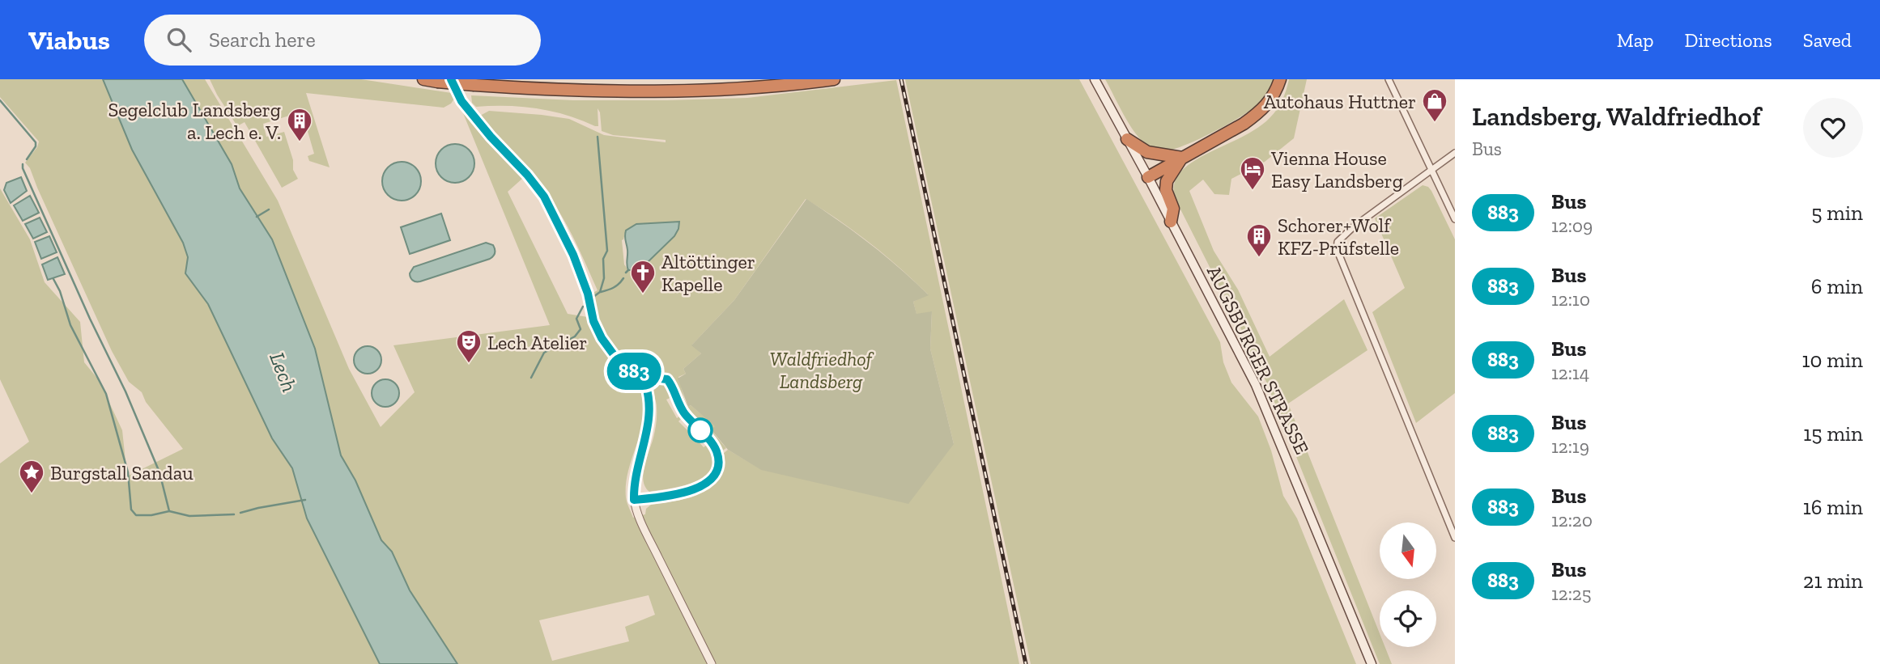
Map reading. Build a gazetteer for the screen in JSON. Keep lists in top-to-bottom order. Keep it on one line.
{"streets":{"main road":["AUGSBURGER STRASSE"]},"water":["Lech"],"parks":["Waldfriedhof Landsberg"],"places":{"shop":["Autohaus Huttner"],"building":["Segelclub Landsberg a. Lech e. V.","Schorer+Wolf KFZ-Prüfstelle"],"hotel":["Vienna House Easy Landsberg"],"church":["Altöttinger Kapelle"],"theatre":["Lech Atelier"],"place":["Burgstall Sandau"]},"lines":["bus line 883"],"north":"bottom","page":{"header":"Viabus","search":"Search here","nav":["Map","Directions","Saved"],"on_map":"883","heading":["Landsberg, Waldfriedhof","Bus"],"list":[{"mark":"883","name":"Bus","note":"12:09","value":"5 min"},{"mark":"883","name":"Bus","note":"12:10","value":"6 min"},{"mark":"883","name":"Bus","note":"12:14","value":"10 min"},{"mark":"883","name":"Bus","note":"12:19","value":"15 min"},{"mark":"883","name":"Bus","note":"12:20","value":"16 min"},{"mark":"883","name":"Bus","note":"12:25","value":"21 min"}]}}
